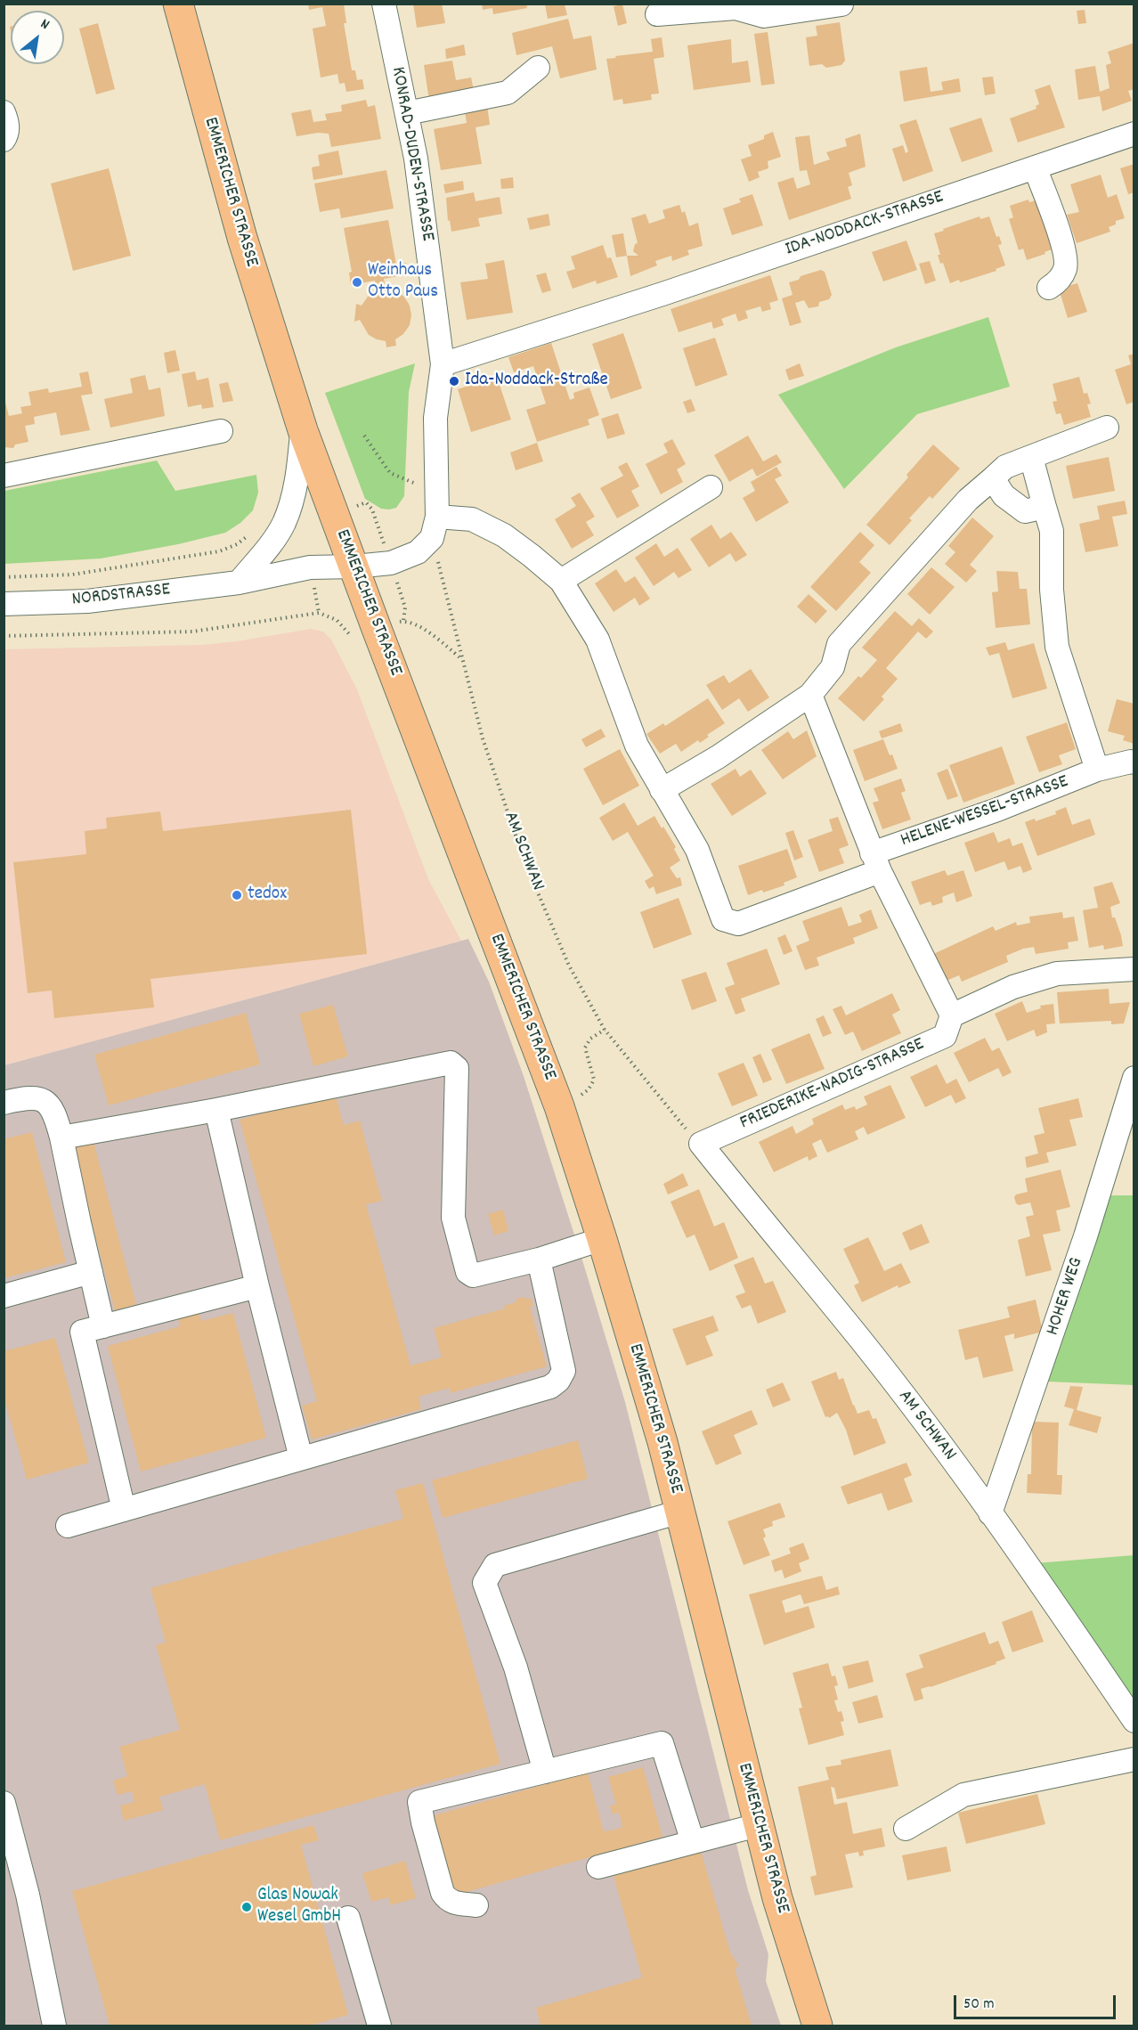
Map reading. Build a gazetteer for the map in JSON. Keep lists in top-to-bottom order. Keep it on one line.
{"streets":{"main road":["EMMERICHER STRASSE"],"street":["KONRAD-DUDEN-STRASSE","IDA-NODDACK-STRASSE","NORDSTRASSE","HELENE-WESSEL-STRASSE","AM SCHWAN","FRIEDERIKE-NADIG-STRASSE","HOHER WEG"]},"crossings":[["KONRAD-DUDEN-STRASSE","IDA-NODDACK-STRASSE"],["KONRAD-DUDEN-STRASSE","AM SCHWAN"],["EMMERICHER STRASSE","NORDSTRASSE"],["AM SCHWAN","FRIEDERIKE-NADIG-STRASSE"],["AM SCHWAN","HOHER WEG"]],"places":["Weinhaus Otto Paus","Ida-Noddack-Straße","tedox","Glas Nowak Wesel GmbH"],"scale_bar":"50 m","north":"top right"}
